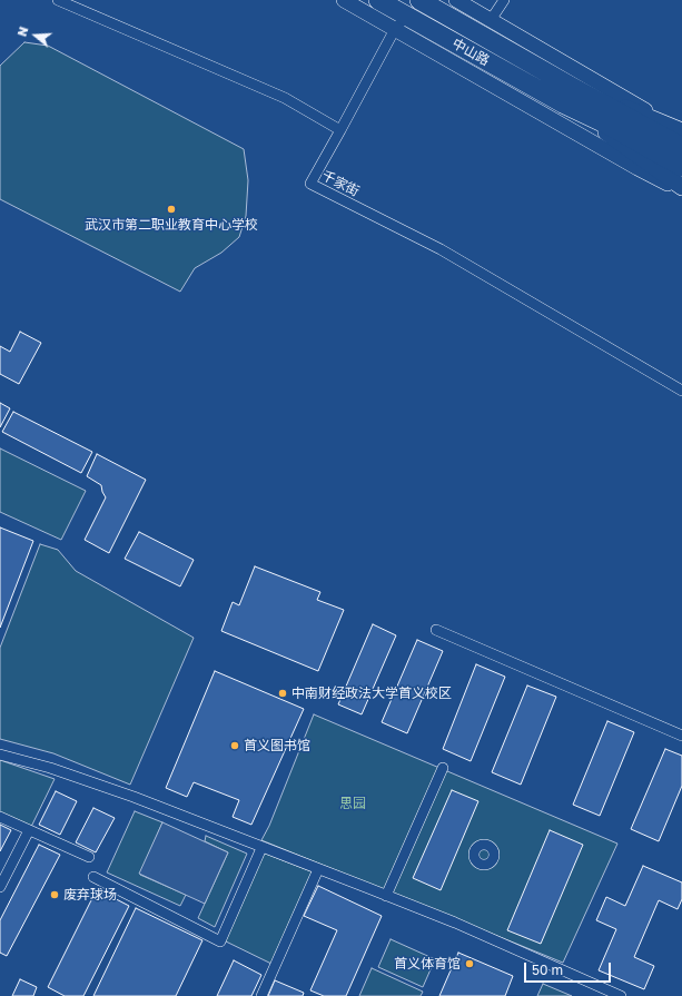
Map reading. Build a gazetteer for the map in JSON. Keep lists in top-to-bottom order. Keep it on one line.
{"streets":{"highway":["中山路"],"street":["千家街"]},"parks":["思园"],"places":["武汉市第二职业教育中心学校","中南财经政法大学首义校区","首义图书馆","废弃球场","首义体育馆"],"scale_bar":"50 m","north":"left"}
